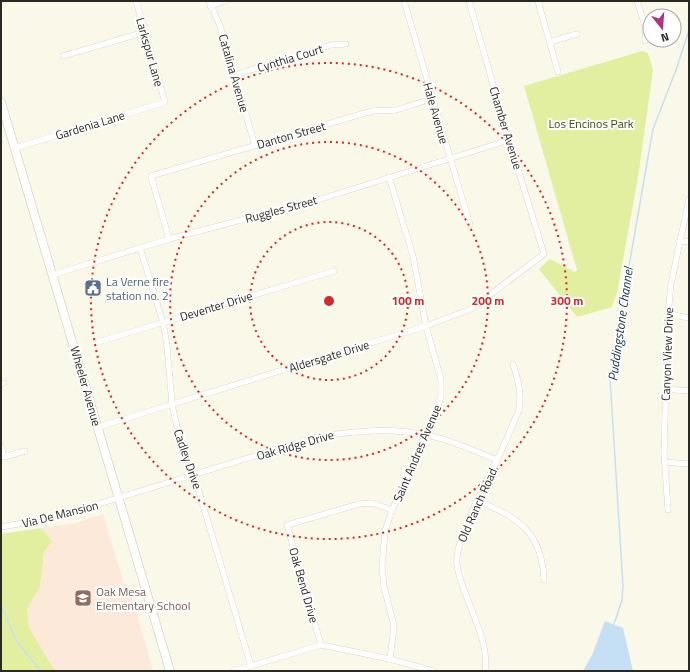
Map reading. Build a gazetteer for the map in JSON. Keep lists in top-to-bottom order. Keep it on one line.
{"streets":{"main road":["Wheeler Avenue"],"street":["Larkspur Lane","Cynthia Court","Catalina Avenue","Hale Avenue","Gardenia Lane","Chamber Avenue","Danton Street","Ruggles Street","Deventer Drive","Canyon View Drive","Aldersgate Drive","Oak Ridge Drive","Saint Andres Avenue","Cadley Drive","Old Ranch Road","Via De Mansion","Oak Bend Drive"]},"crossings":[["Larkspur Lane","Gardenia Lane"],["Cynthia Court","Catalina Avenue"],["Catalina Avenue","Danton Street"],["Hale Avenue","Danton Street"],["Hale Avenue","Ruggles Street"],["Gardenia Lane","Wheeler Avenue"],["Chamber Avenue","Ruggles Street"],["Chamber Avenue","Aldersgate Drive"],["Danton Street","Ruggles Street"],["Ruggles Street","Wheeler Avenue"],["Ruggles Street","Saint Andres Avenue"],["Ruggles Street","Cadley Drive"],["Deventer Drive","Cadley Drive"],["Aldersgate Drive","Wheeler Avenue"],["Aldersgate Drive","Saint Andres Avenue"],["Aldersgate Drive","Cadley Drive"],["Wheeler Avenue","Oak Ridge Drive"],["Wheeler Avenue","Via De Mansion"],["Oak Ridge Drive","Saint Andres Avenue"],["Oak Ridge Drive","Cadley Drive"],["Oak Ridge Drive","Old Ranch Road"],["Oak Ridge Drive","Via De Mansion"],["Saint Andres Avenue","Oak Bend Drive"]],"water":["Puddingstone Channel"],"parks":["Los Encinos Park"],"places":{"public building":["La Verne fire station no. 2"],"school or university":["Oak Mesa Elementary School"]},"north":"bottom","rings":["100 m","200 m","300 m"]}
